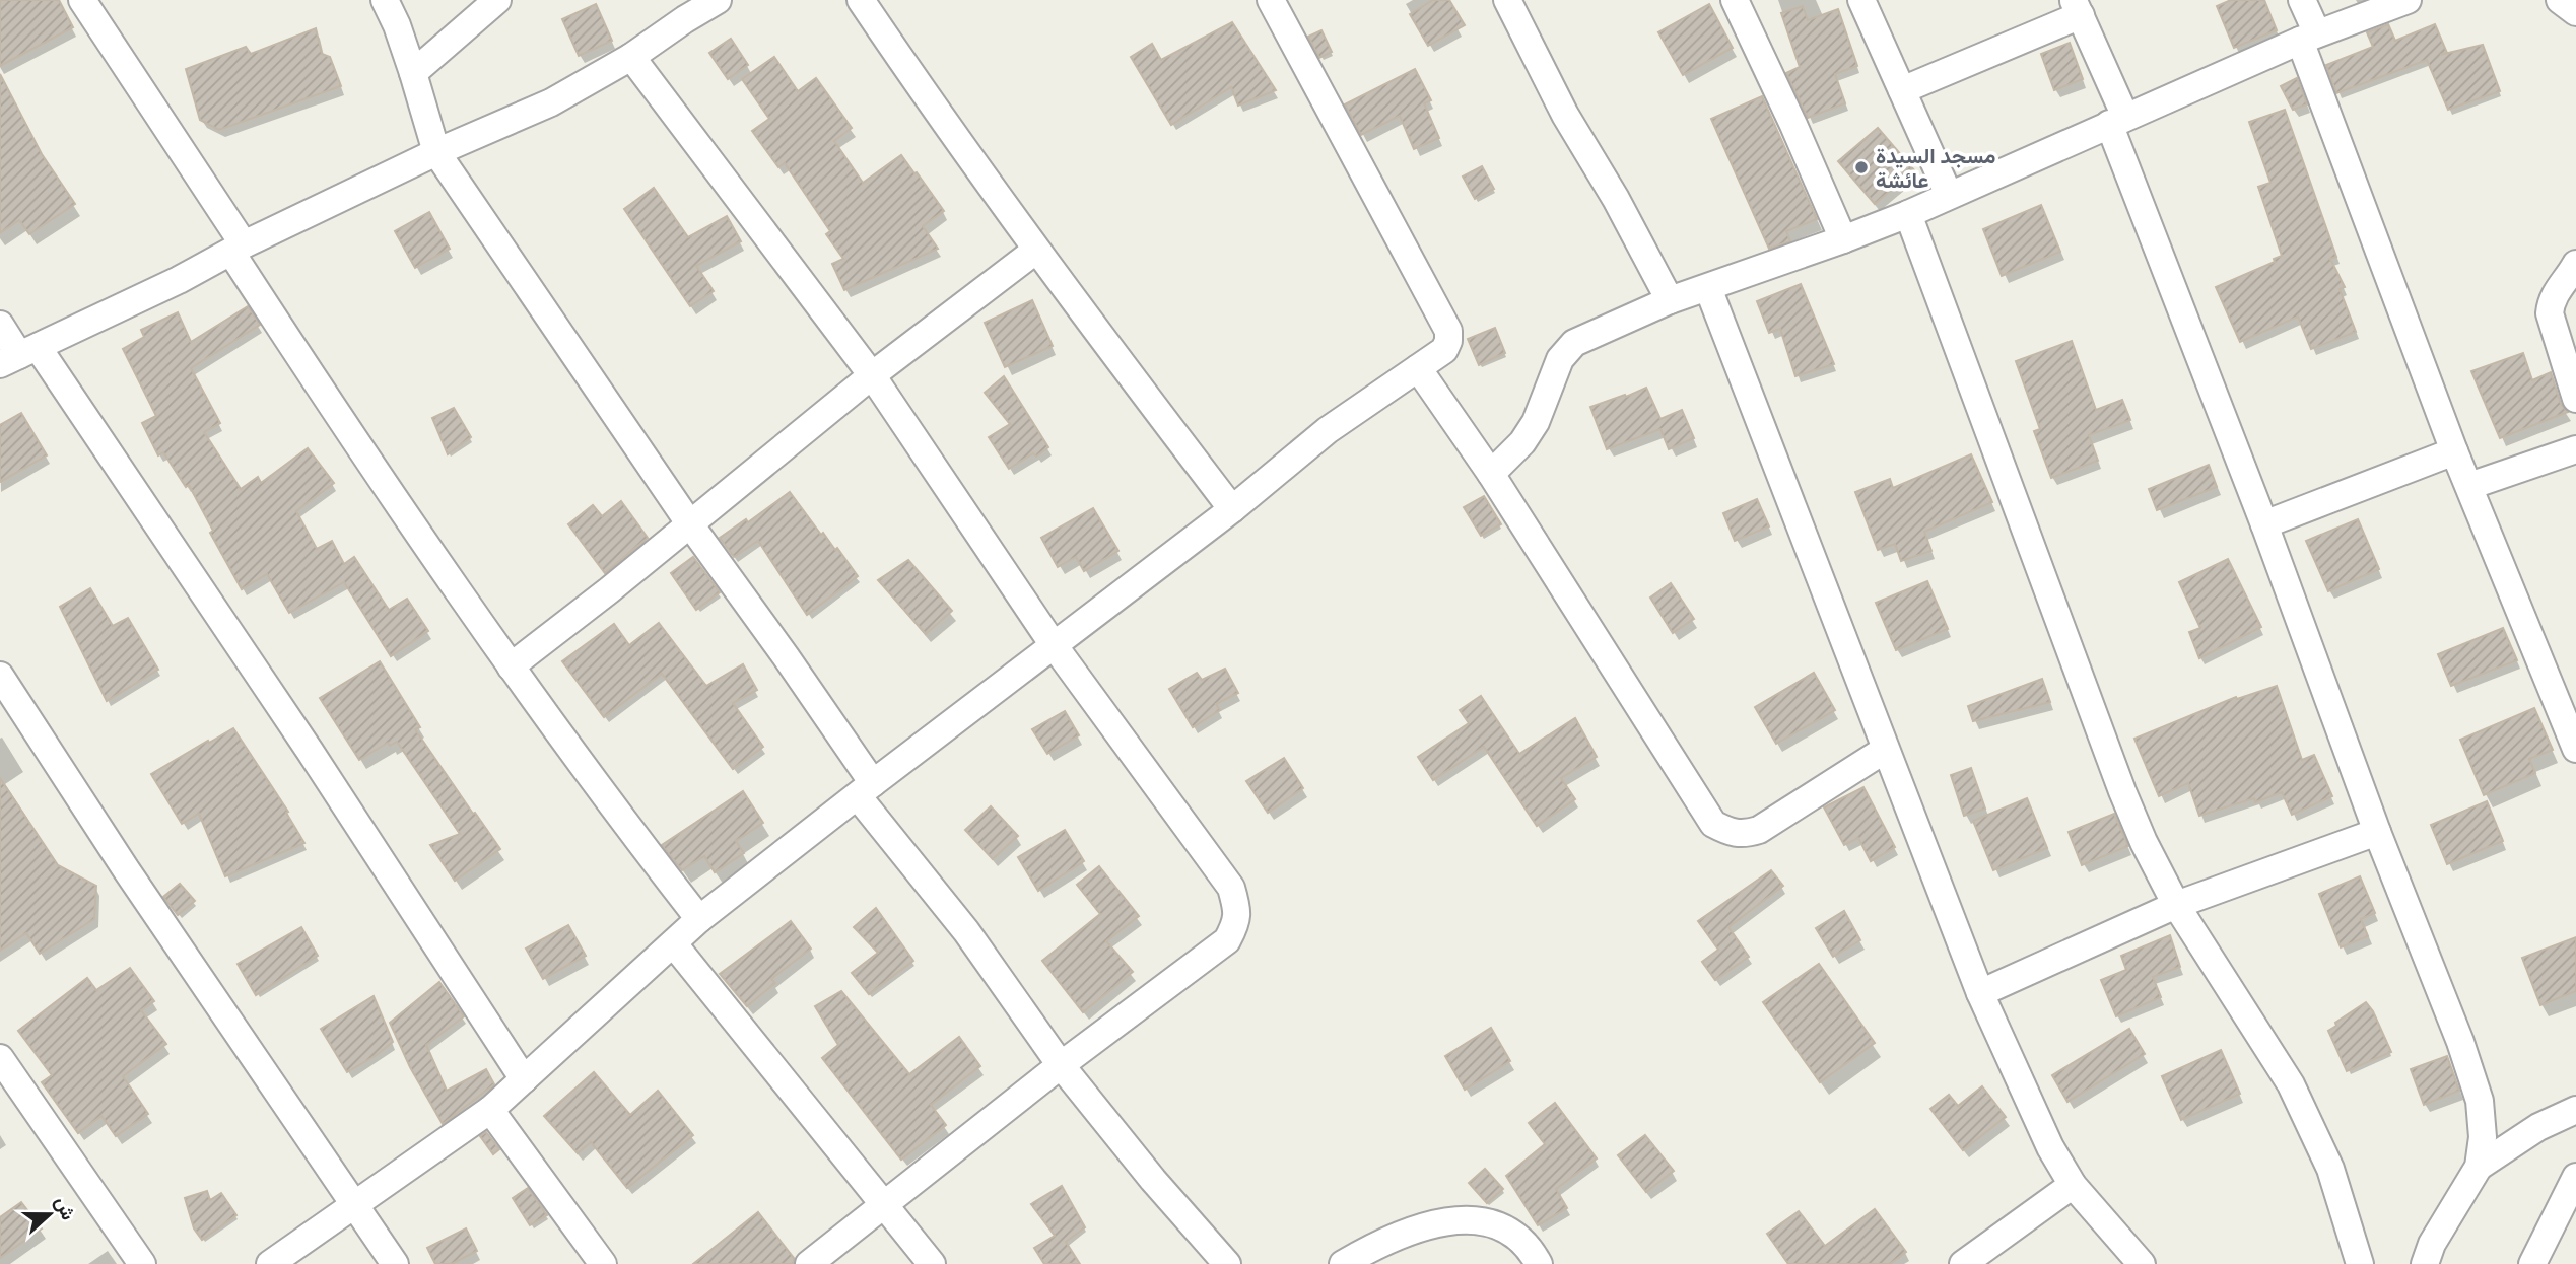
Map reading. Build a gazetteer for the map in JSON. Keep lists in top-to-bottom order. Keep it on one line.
{"places":["مسجد السيدة عائشة"],"north":"right"}
